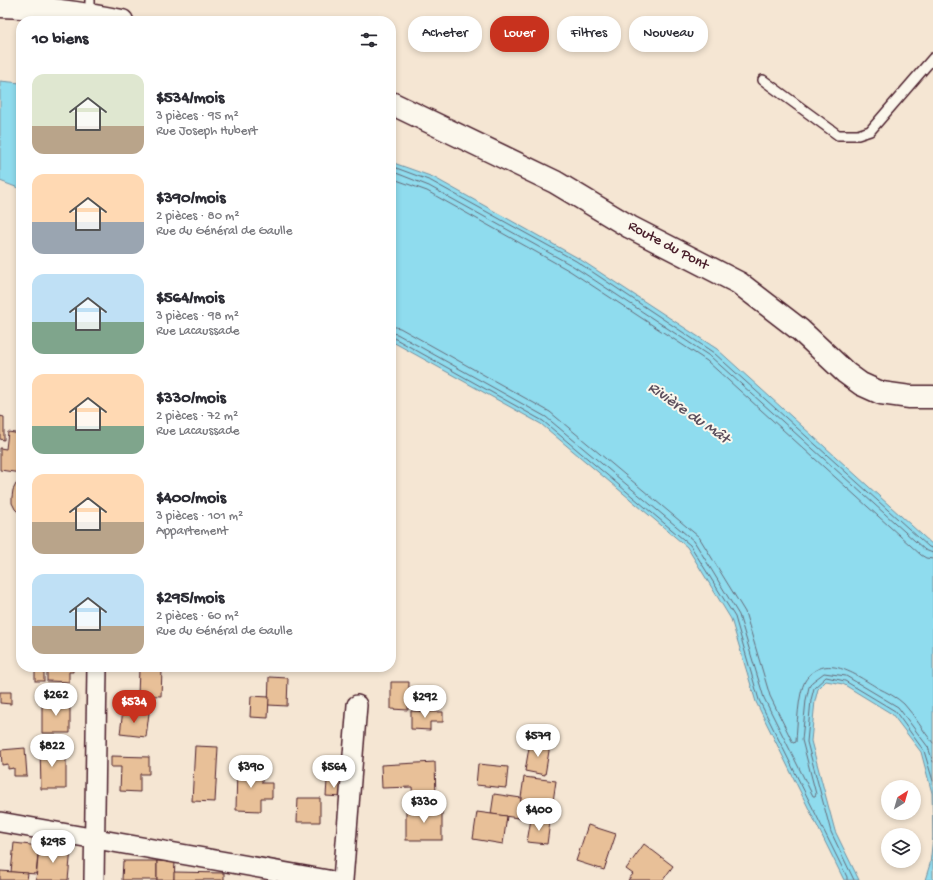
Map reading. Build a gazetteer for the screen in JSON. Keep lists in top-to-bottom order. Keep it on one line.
{"streets":{"main road":["Route du Pont"]},"water":["Rivière du Mât"],"north":"top right","page":{"chip":["Acheter","Louer","Filtres","Nouveau"],"heading":"10 biens","list":[{"name":"$534/mois","note":"3 pièces · 95 m² · Rue Joseph Hubert"},{"name":"$390/mois","note":"2 pièces · 80 m² · Rue du Général de Gaulle"},{"name":"$564/mois","note":"3 pièces · 98 m² · Rue Lacaussade"},{"name":"$330/mois","note":"2 pièces · 72 m² · Rue Lacaussade"},{"name":"$400/mois","note":"3 pièces · 101 m² · Appartement"},{"name":"$295/mois","note":"2 pièces · 60 m² · Rue du Général de Gaulle"}],"price":["$262","$292","$534","$579","$822","$390","$564","$330","$400","$295"]}}
